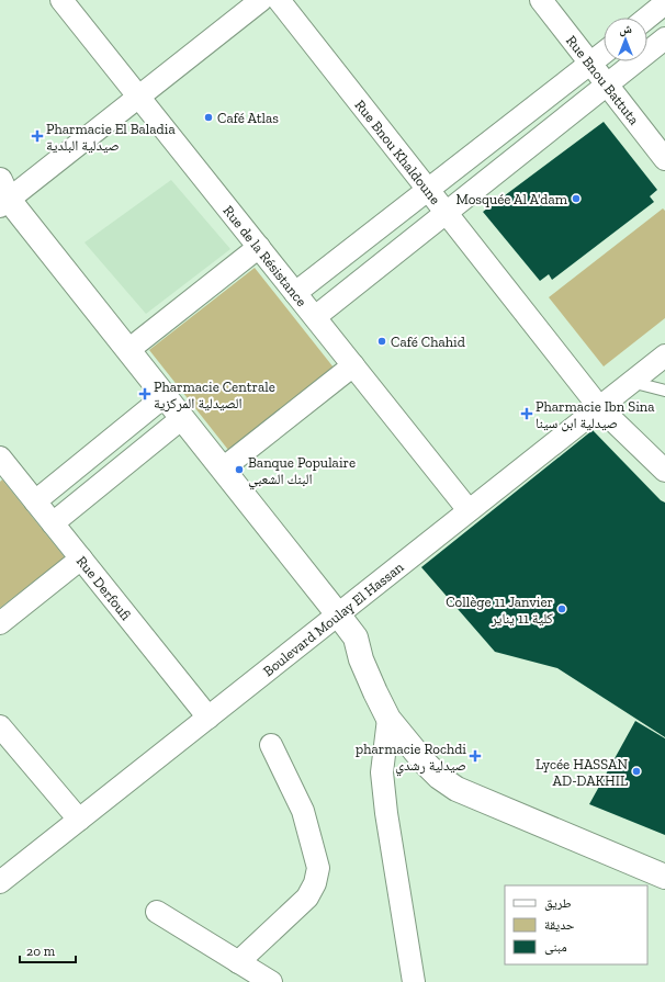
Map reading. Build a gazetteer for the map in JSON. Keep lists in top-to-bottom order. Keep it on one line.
{"streets":{"street":["Rue Bnou Battuta","Rue Bnou Khaldoune","Rue de la Résistance","Rue Derfoufi","Boulevard Moulay El Hassan"]},"crossings":[["Rue Bnou Khaldoune","Boulevard Moulay El Hassan"],["Rue de la Résistance","Boulevard Moulay El Hassan"],["Rue Derfoufi","Boulevard Moulay El Hassan"]],"places":{"other":["Café Atlas","Mosquée Al A'dam","Café Chahid","Banque Populaire البنك الشعبي","Collège 11 Janvier كلية 11 يناير","Lycée HASSAN AD-DAKHIL"],"health":["Pharmacie El Baladia صيدلية البلدية","Pharmacie Centrale الصيدلية المركزية","Pharmacie Ibn Sina صيدلية ابن سينا","pharmacie Rochdi صيدلية رشدي"]},"legend":["طريق","حديقة","مبنى"],"scale_bar":"20 m","north":"top"}
